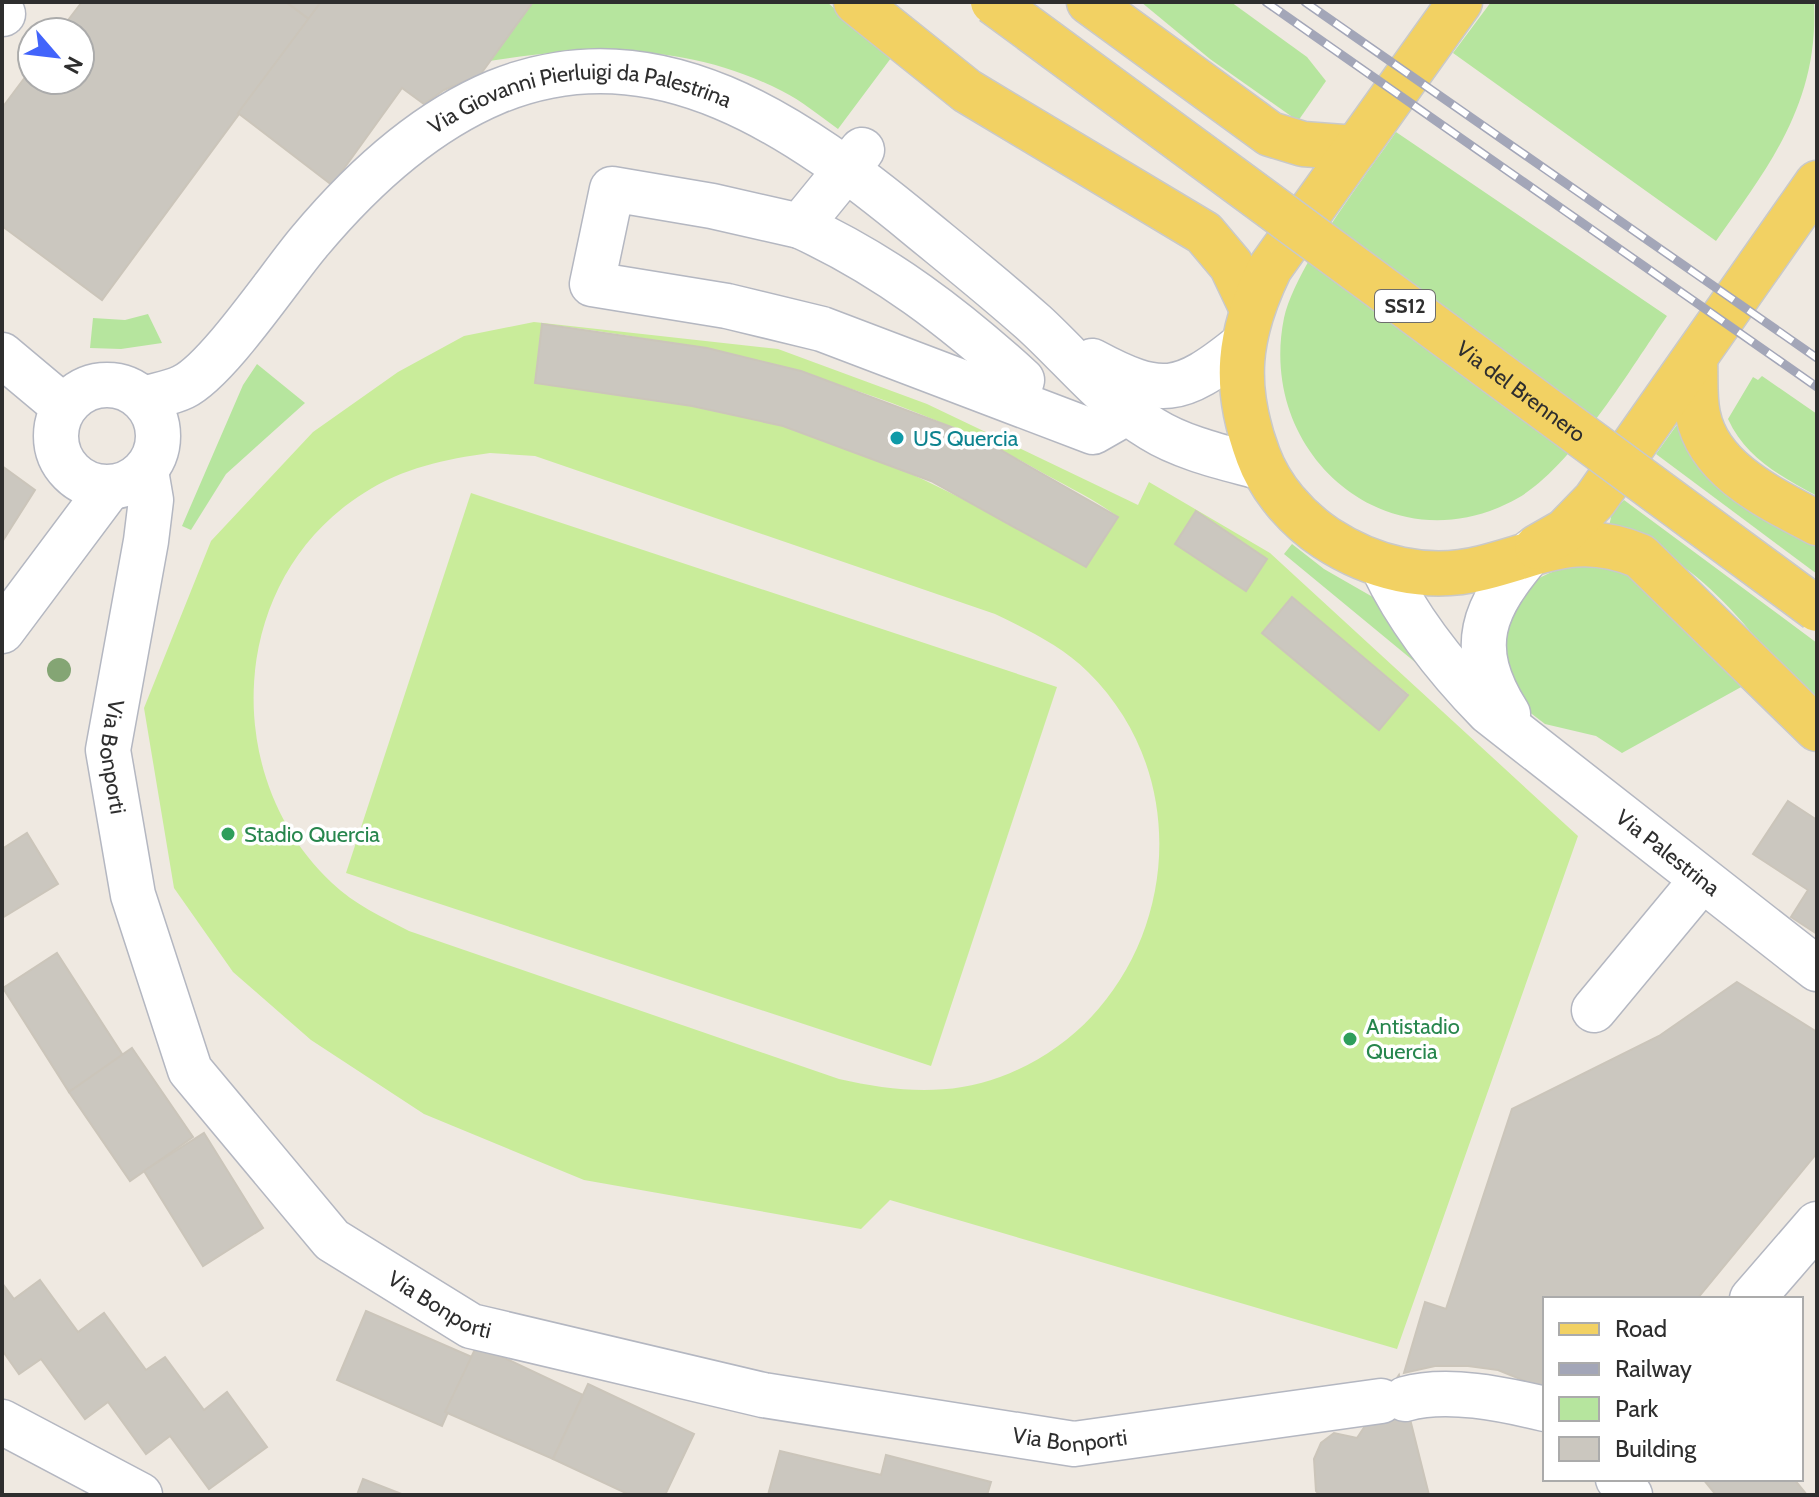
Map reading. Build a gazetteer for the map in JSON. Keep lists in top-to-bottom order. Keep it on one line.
{"streets":{"main road":["SS12","Via del Brennero"],"street":["Via Giovanni Pierluigi da Palestrina","Via Bonporti","Via Palestrina"]},"crossings":[["Via Giovanni Pierluigi da Palestrina","Via Bonporti"]],"places":["US Quercia","Stadio Quercia","Antistadio Quercia"],"legend":["Road","Railway","Park","Building"],"north":"bottom right"}
